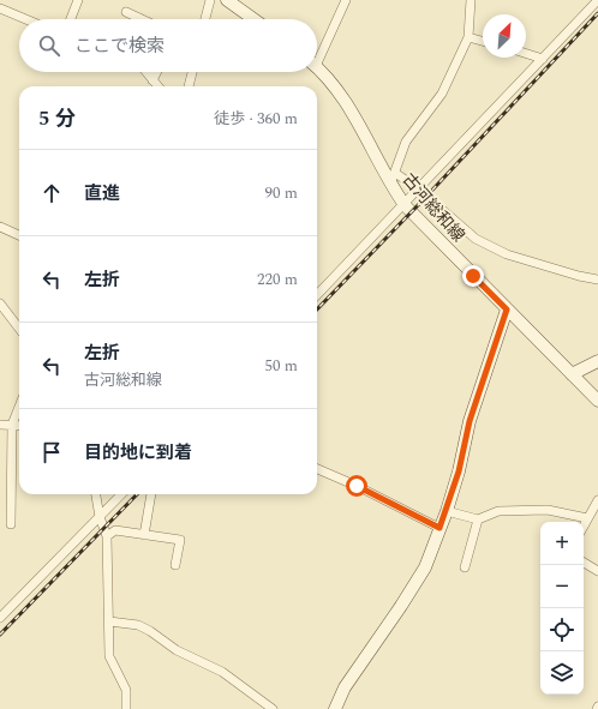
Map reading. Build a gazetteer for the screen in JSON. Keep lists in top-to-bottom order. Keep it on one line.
{"streets":{"main road":["古河総和線"]},"north":"top right","page":{"search":"ここで検索","heading":["5 分","徒歩 · 360 m"],"list":[["直進","90 m"],["左折","220 m"],["左折","古河総和線","50 m"],"目的地に到着"],"map_buttons":["+","−"]}}
